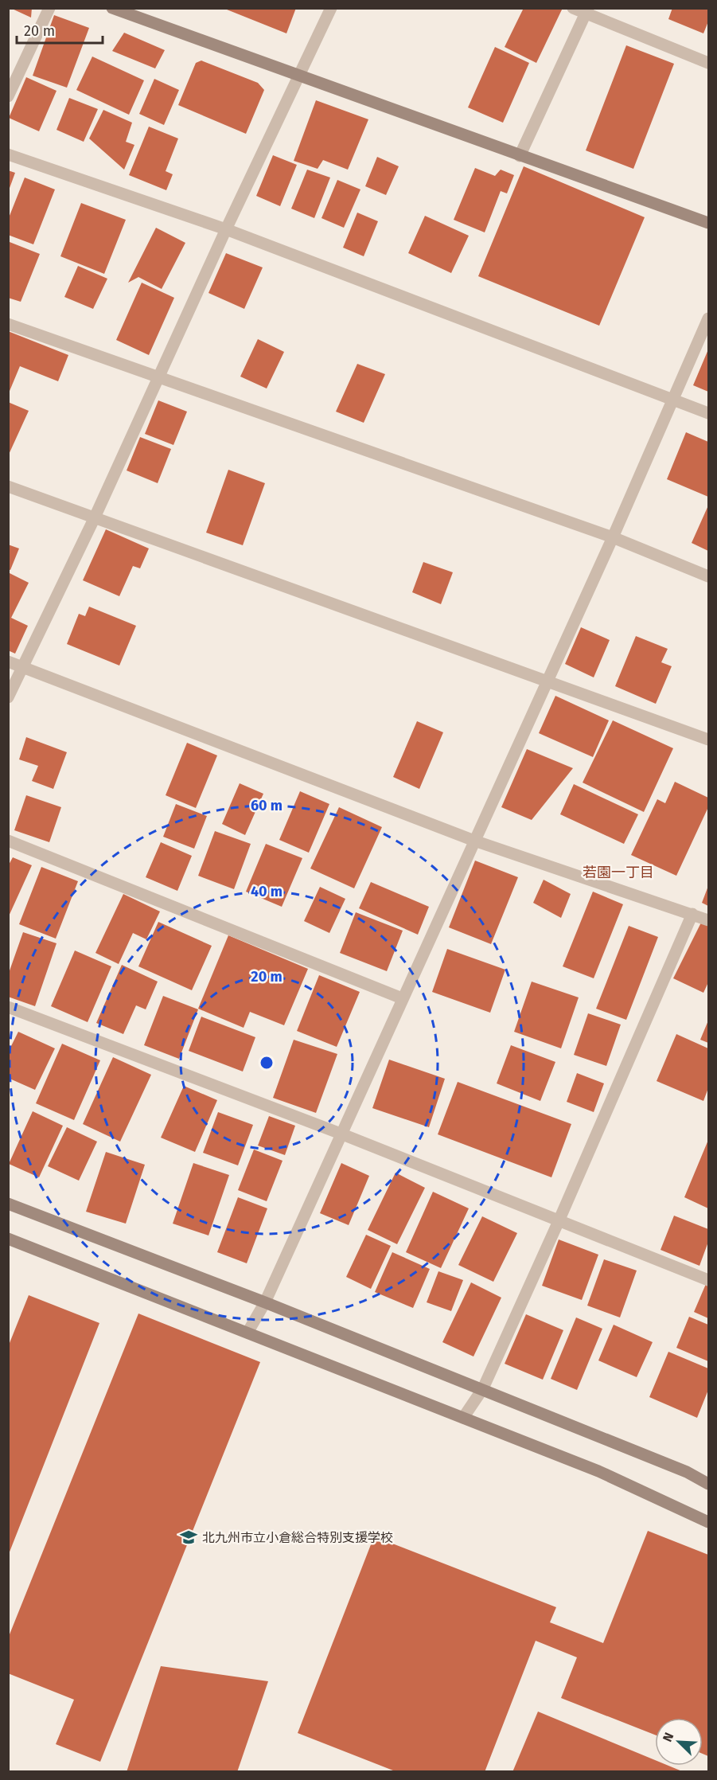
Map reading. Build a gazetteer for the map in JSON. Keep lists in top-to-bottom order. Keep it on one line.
{"districts":["若園一丁目"],"places":{"school or university":["北九州市立小倉総合特別支援学校"]},"scale_bar":"20 m","north":"top left","rings":["60 m","40 m","20 m"]}
